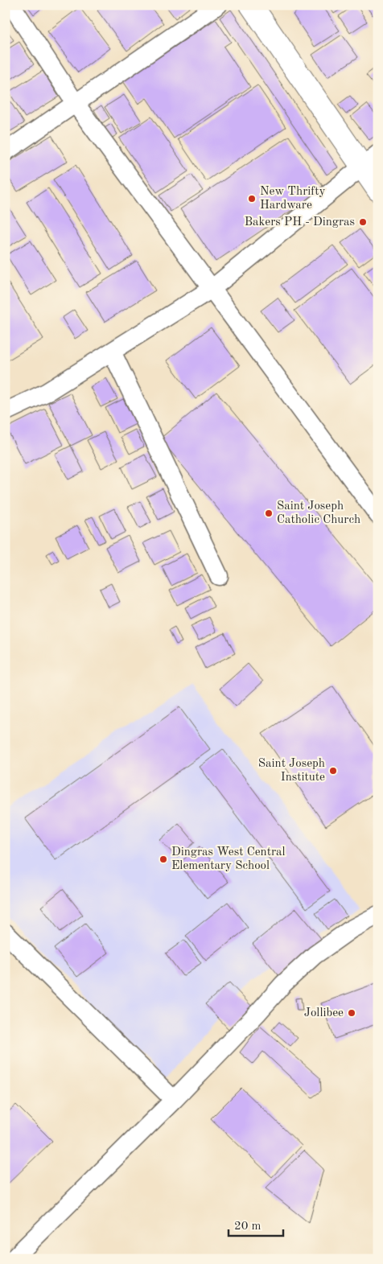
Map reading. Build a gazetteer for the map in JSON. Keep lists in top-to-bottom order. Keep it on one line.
{"places":["New Thrifty Hardware","Bakers PH - Dingras","Saint Joseph Catholic Church","Saint Joseph Institute","Dingras West Central Elementary School","Jollibee"],"scale_bar":"20 m"}
